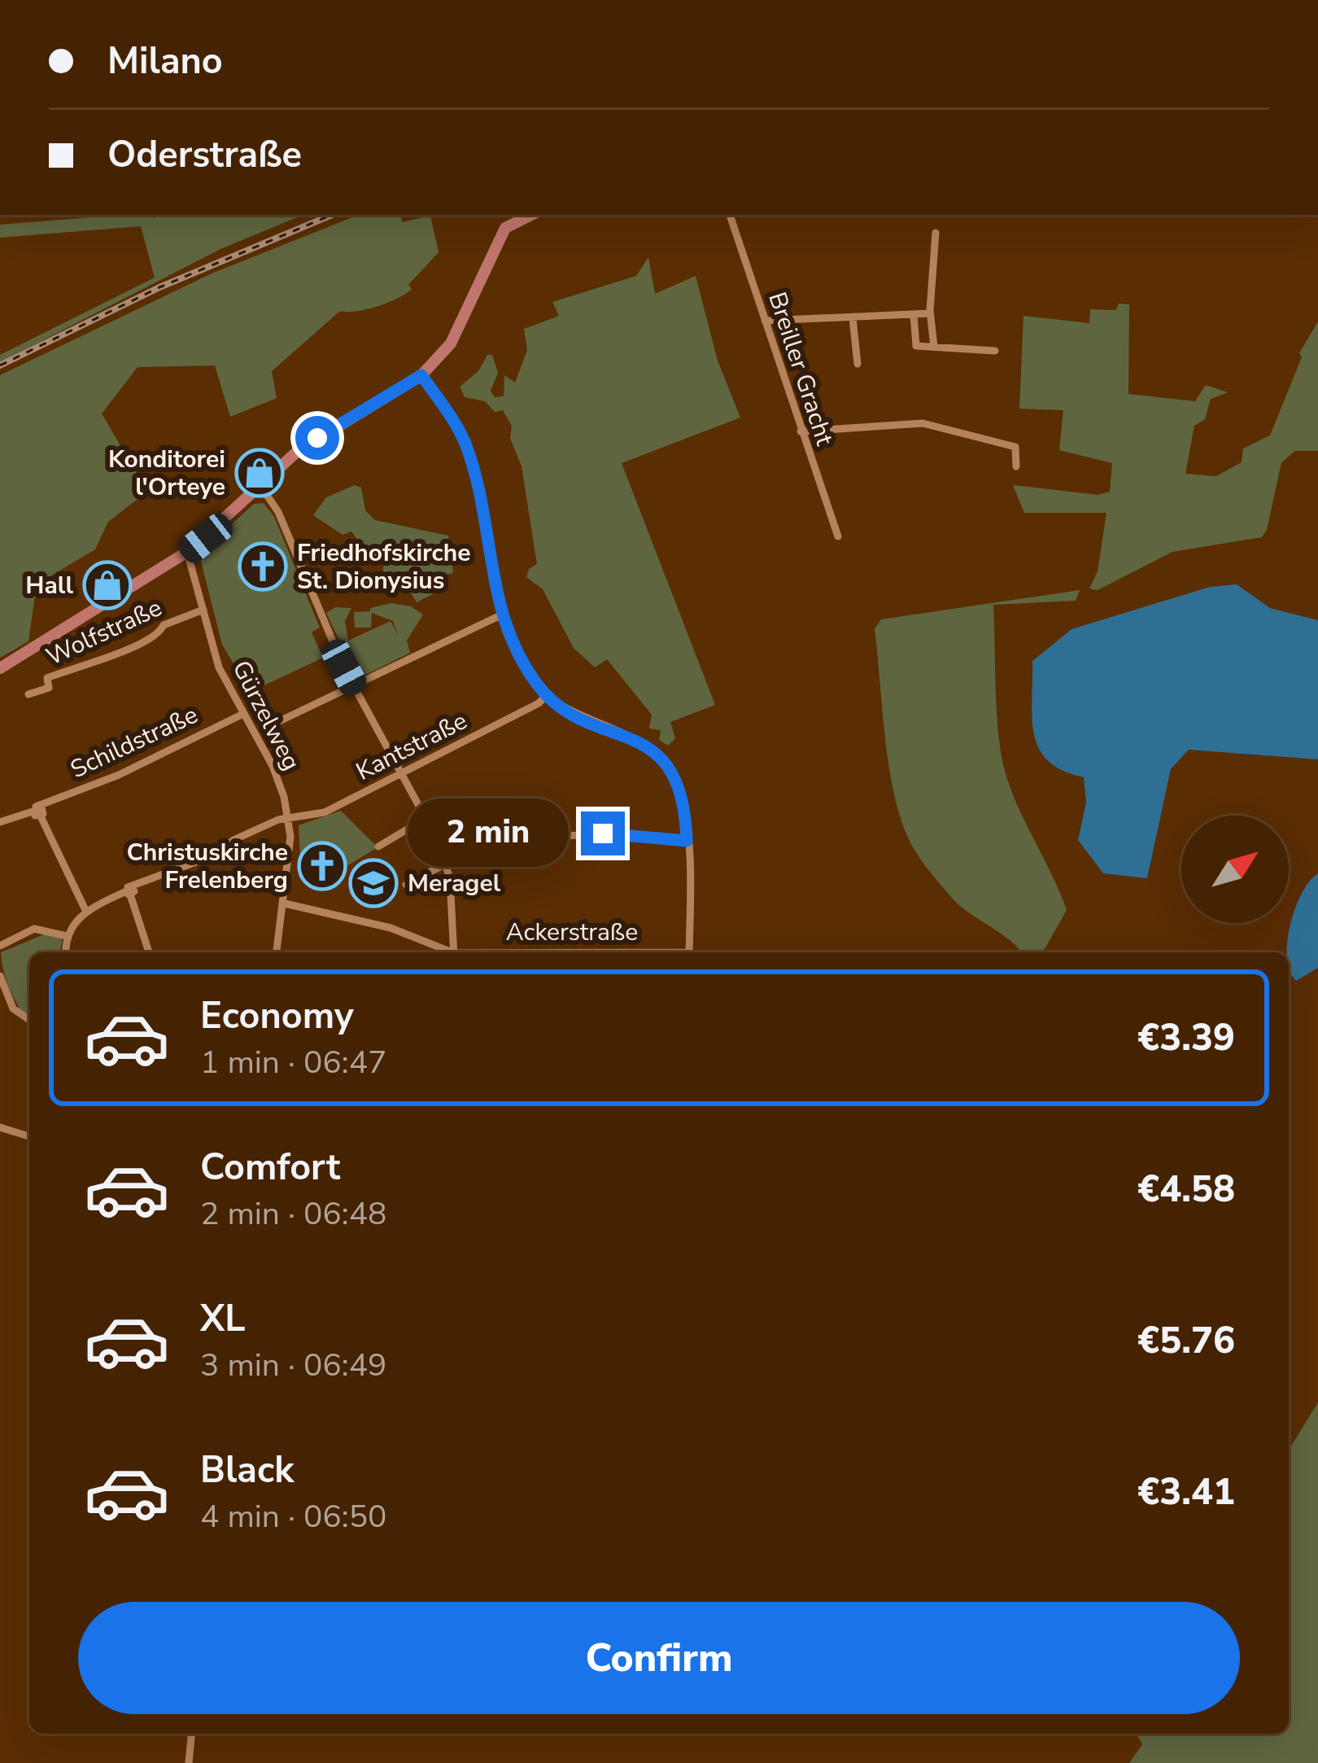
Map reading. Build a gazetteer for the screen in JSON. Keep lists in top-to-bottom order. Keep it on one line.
{"streets":{"street":["Breiller Gracht","Wolfstraße","Gürzelweg","Schildstraße","Kantstraße"]},"crossings":[["Wolfstraße","Gürzelweg"],["Gürzelweg","Schildstraße"],["Gürzelweg","Kantstraße"]],"places":{"shop":["Konditorei l'Orteye","Hall"],"church":["Friedhofskirche St. Dionysius","Christuskirche Frelenberg"],"school or university":["Meragel"]},"north":"top right","page":{"banner":["Milano","Oderstraße"],"bubble":"2 min","list":[{"name":"Economy","note":"1 min · 06:47","value":"€3.39"},{"name":"Comfort","note":"2 min · 06:48","value":"€4.58"},{"name":"XL","note":"3 min · 06:49","value":"€5.76"},{"name":"Black","note":"4 min · 06:50","value":"€3.41"}],"buttons":"Confirm"}}
